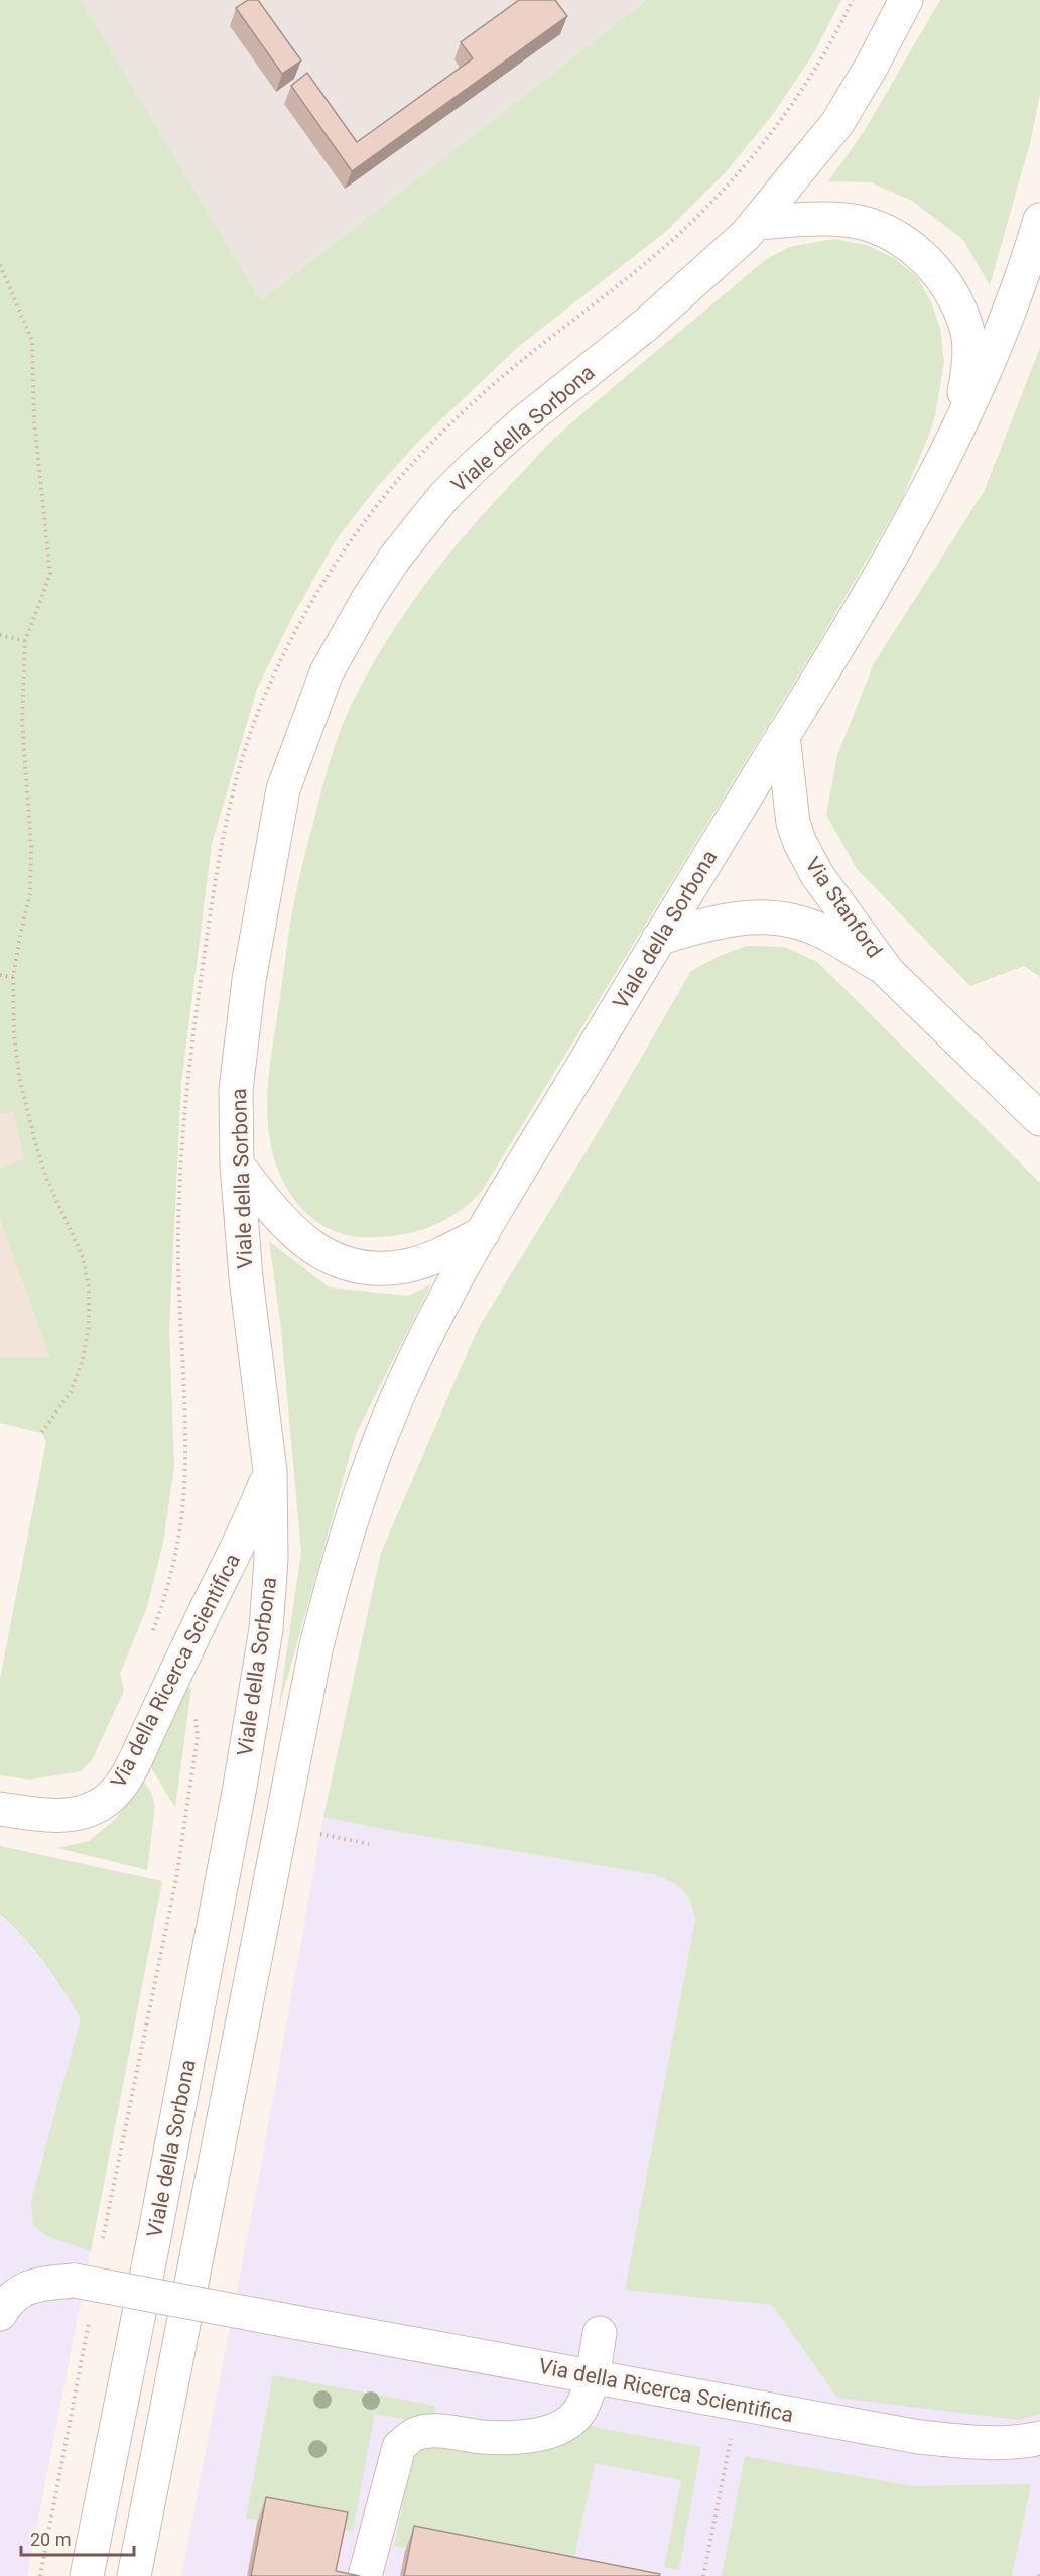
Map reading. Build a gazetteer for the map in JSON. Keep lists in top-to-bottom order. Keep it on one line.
{"streets":{"street":["Viale della Sorbona","Via Stanford","Via della Ricerca Scientifica"]},"crossings":[["Viale della Sorbona","Via Stanford"],["Viale della Sorbona","Via della Ricerca Scientifica"]],"scale_bar":"20 m"}
